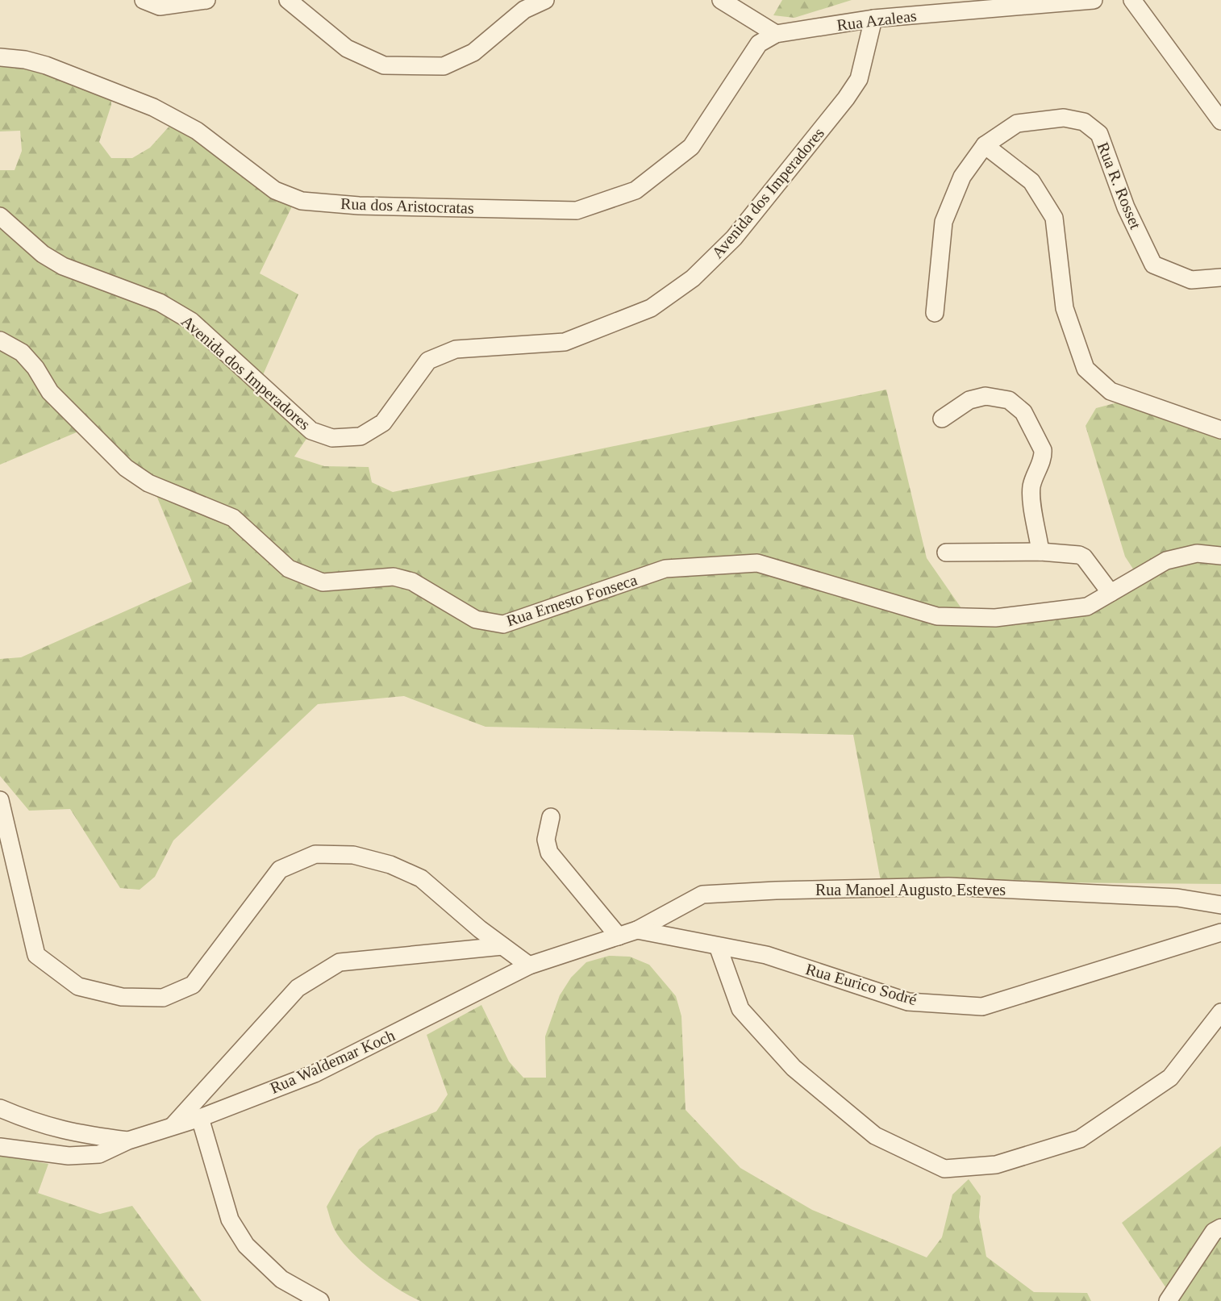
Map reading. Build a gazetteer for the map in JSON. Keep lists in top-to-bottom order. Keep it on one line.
{"streets":{"street":["Rua Azaleas","Rua R. Rosset","Avenida dos Imperadores","Rua dos Aristocratas","Rua Ernesto Fonseca","Rua Manoel Augusto Esteves","Rua Eurico Sodré","Rua Waldemar Koch"]},"crossings":[["Rua Azaleas","Avenida dos Imperadores"],["Rua Azaleas","Rua dos Aristocratas"],["Rua Manoel Augusto Esteves","Rua Eurico Sodré"],["Rua Eurico Sodré","Rua Waldemar Koch"]]}
